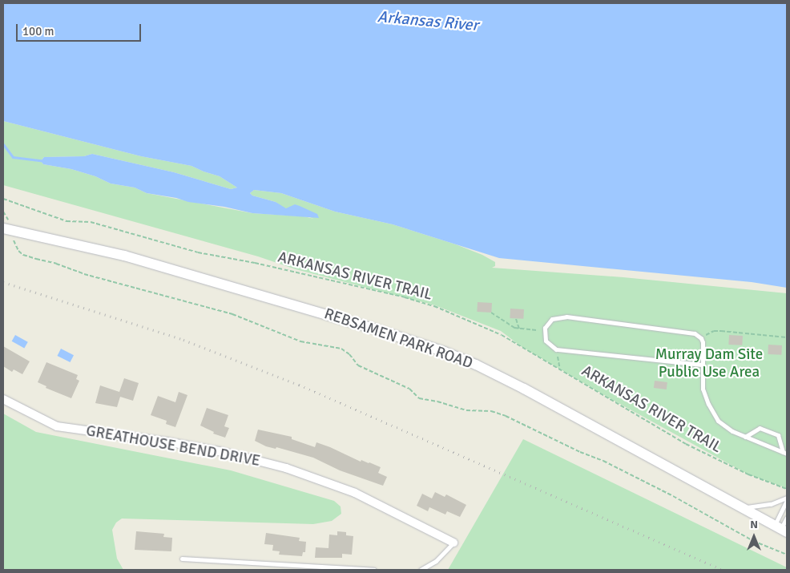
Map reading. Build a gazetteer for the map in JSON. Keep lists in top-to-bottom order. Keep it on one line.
{"streets":{"street":["REBSAMEN PARK ROAD","GREATHOUSE BEND DRIVE"],"path":["ARKANSAS RIVER TRAIL"]},"water":["Arkansas River"],"parks":["Murray Dam Site Public Use Area"],"scale_bar":"100 m","north":"top"}
